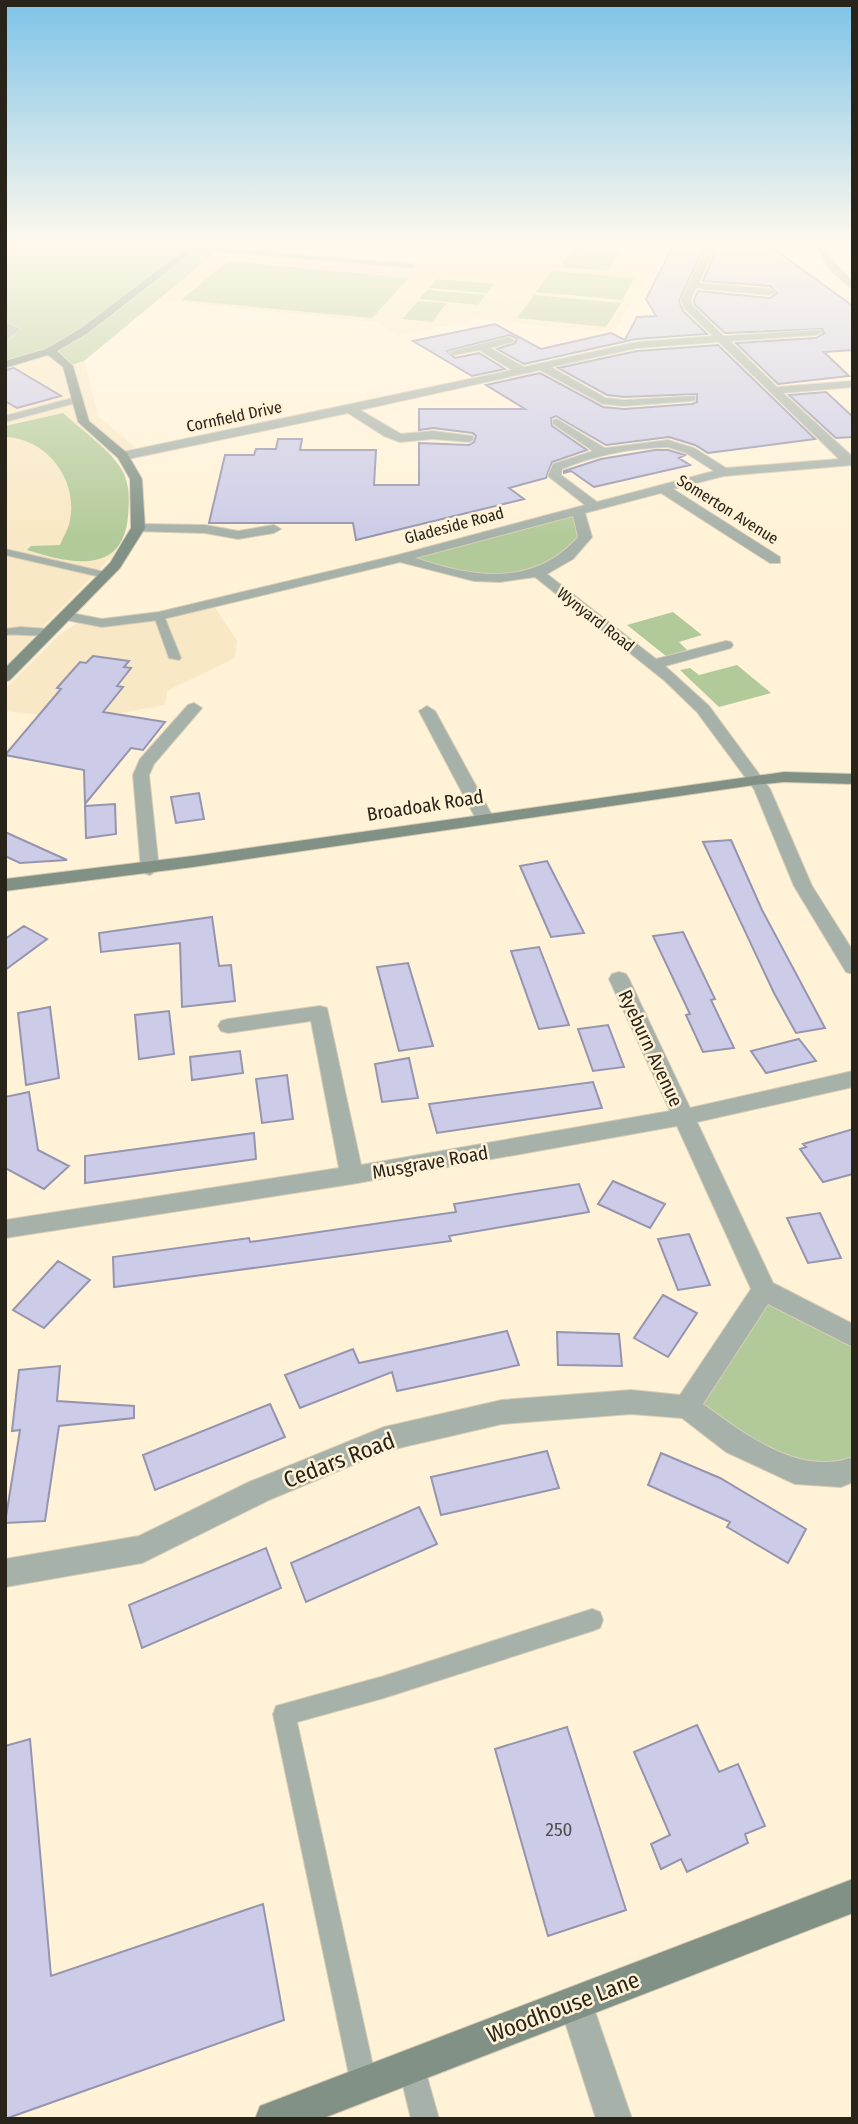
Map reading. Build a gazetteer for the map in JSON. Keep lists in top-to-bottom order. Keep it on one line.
{"streets":{"street":["Cornfield Drive","Somerton Avenue","Gladeside Road","Wynyard Road","Broadoak Road","Ryeburn Avenue","Musgrave Road","Cedars Road","Woodhouse Lane"]},"crossings":[["Somerton Avenue","Gladeside Road"],["Gladeside Road","Wynyard Road"],["Wynyard Road","Broadoak Road"],["Ryeburn Avenue","Musgrave Road"]],"house_numbers":["250"]}
